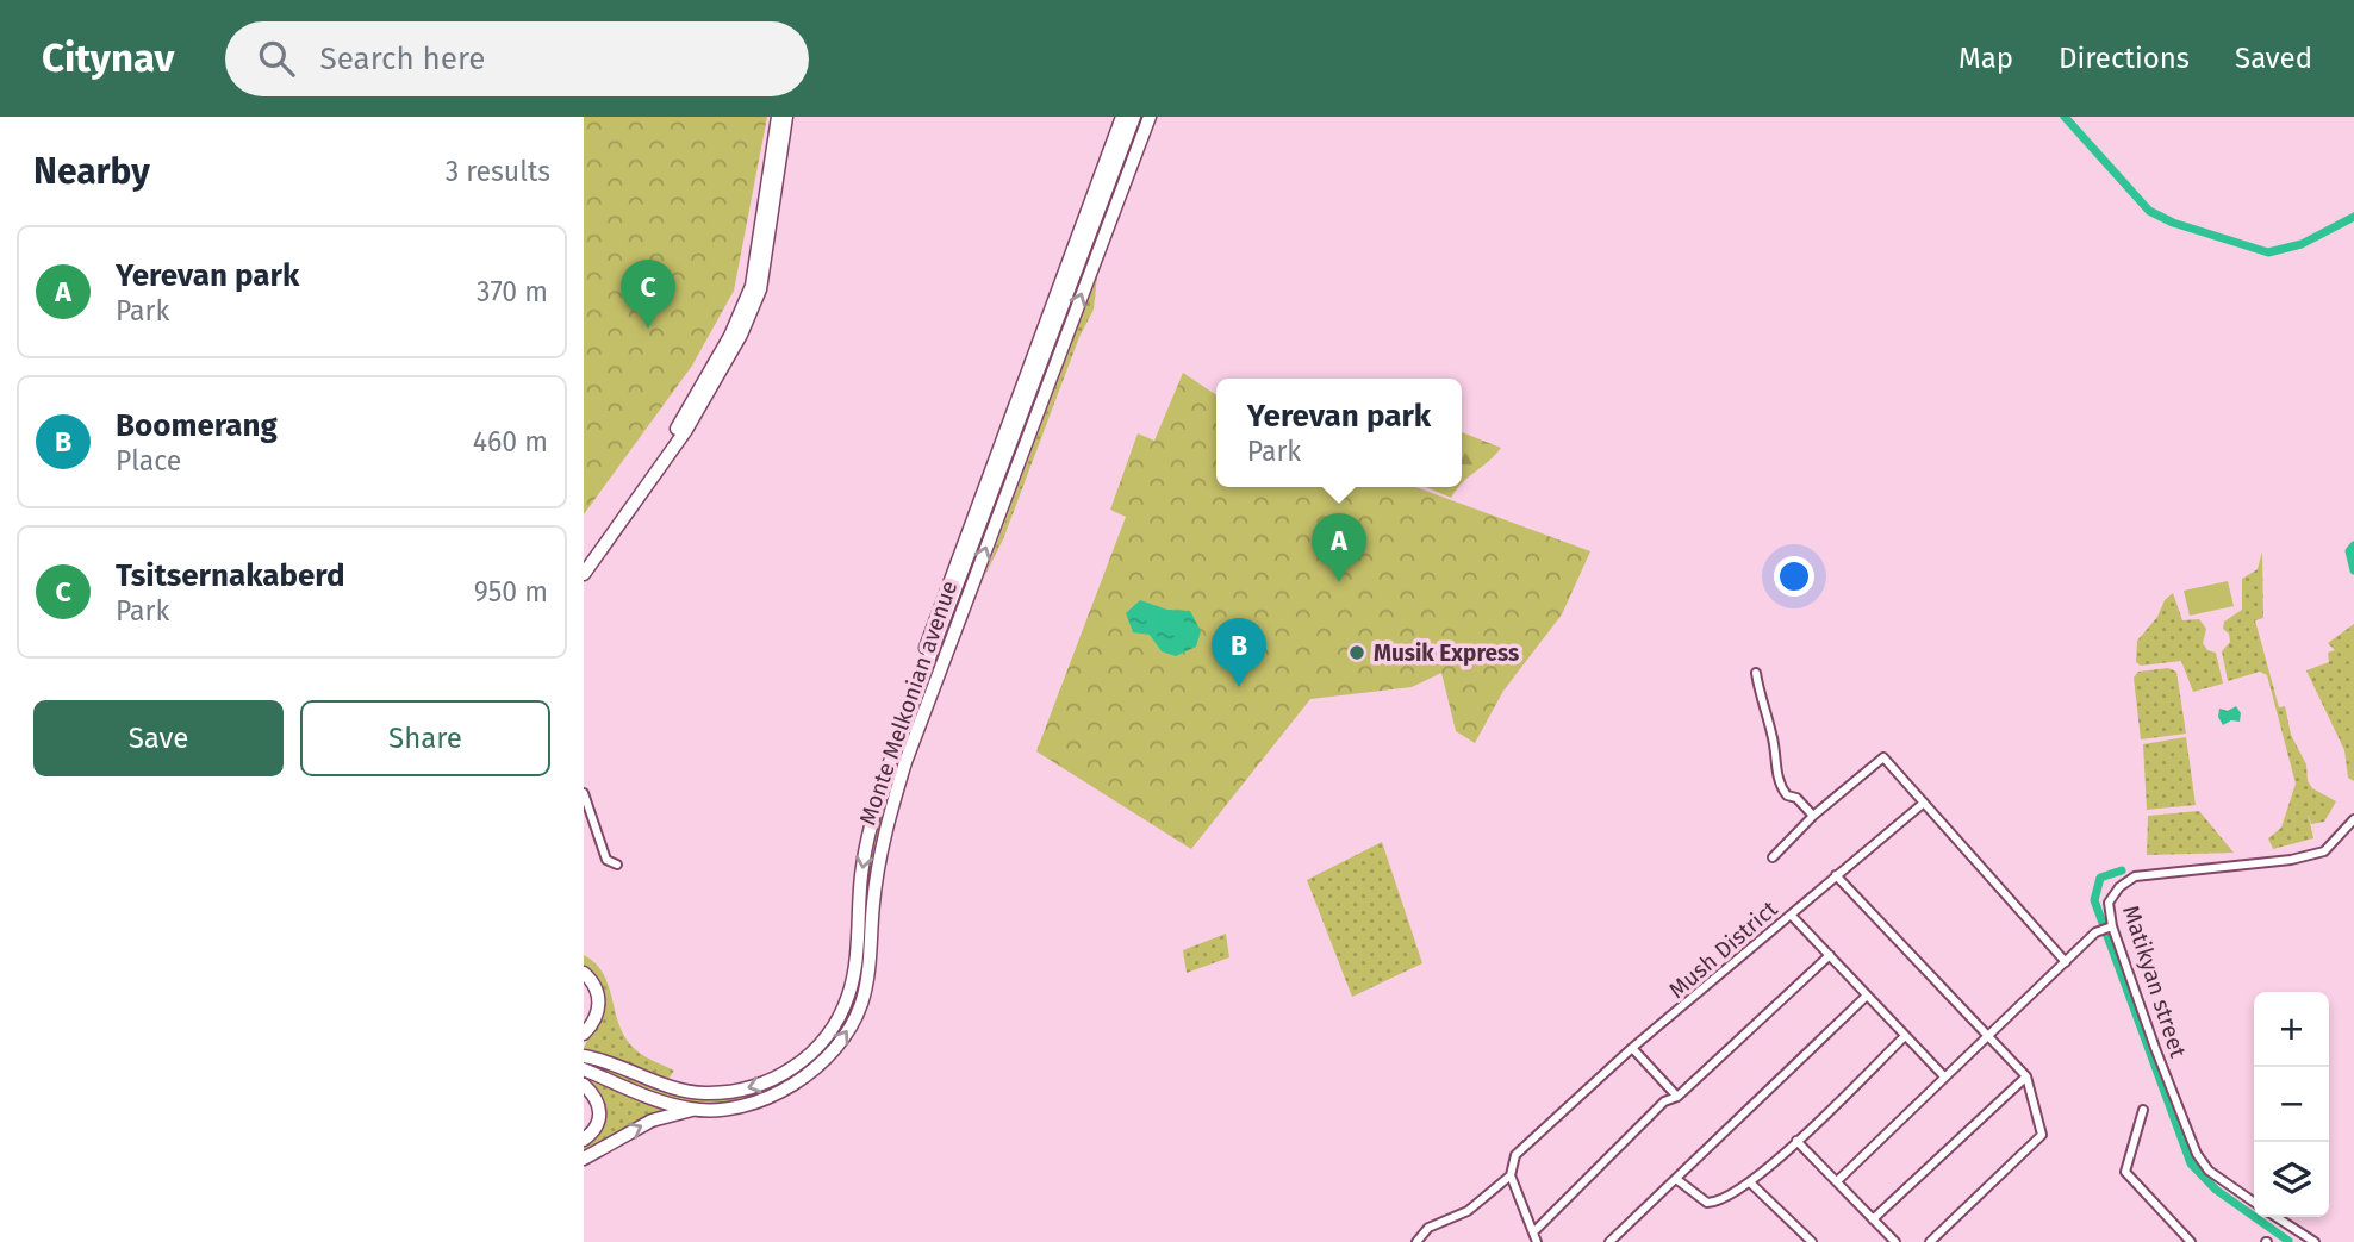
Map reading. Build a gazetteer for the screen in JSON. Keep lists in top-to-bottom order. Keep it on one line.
{"streets":{"main road":["Monte Melkonian avenue"],"street":["Mush District","Matikyan street"]},"places":["Musik Express"],"page":{"header":"Citynav","search":"Search here","nav":["Map","Directions","Saved"],"heading":["Nearby","3 results"],"list":[{"mark":"A","name":"Yerevan park","note":"Park","value":"370 m"},{"mark":"B","name":"Boomerang","note":"Place","value":"460 m"},{"mark":"C","name":"Tsitsernakaberd","note":"Park","value":"950 m"}],"pins":["C","A","B"],"popup":["Yerevan park","Park"],"buttons":["Save","Share"],"map_buttons":["+","−"]}}
